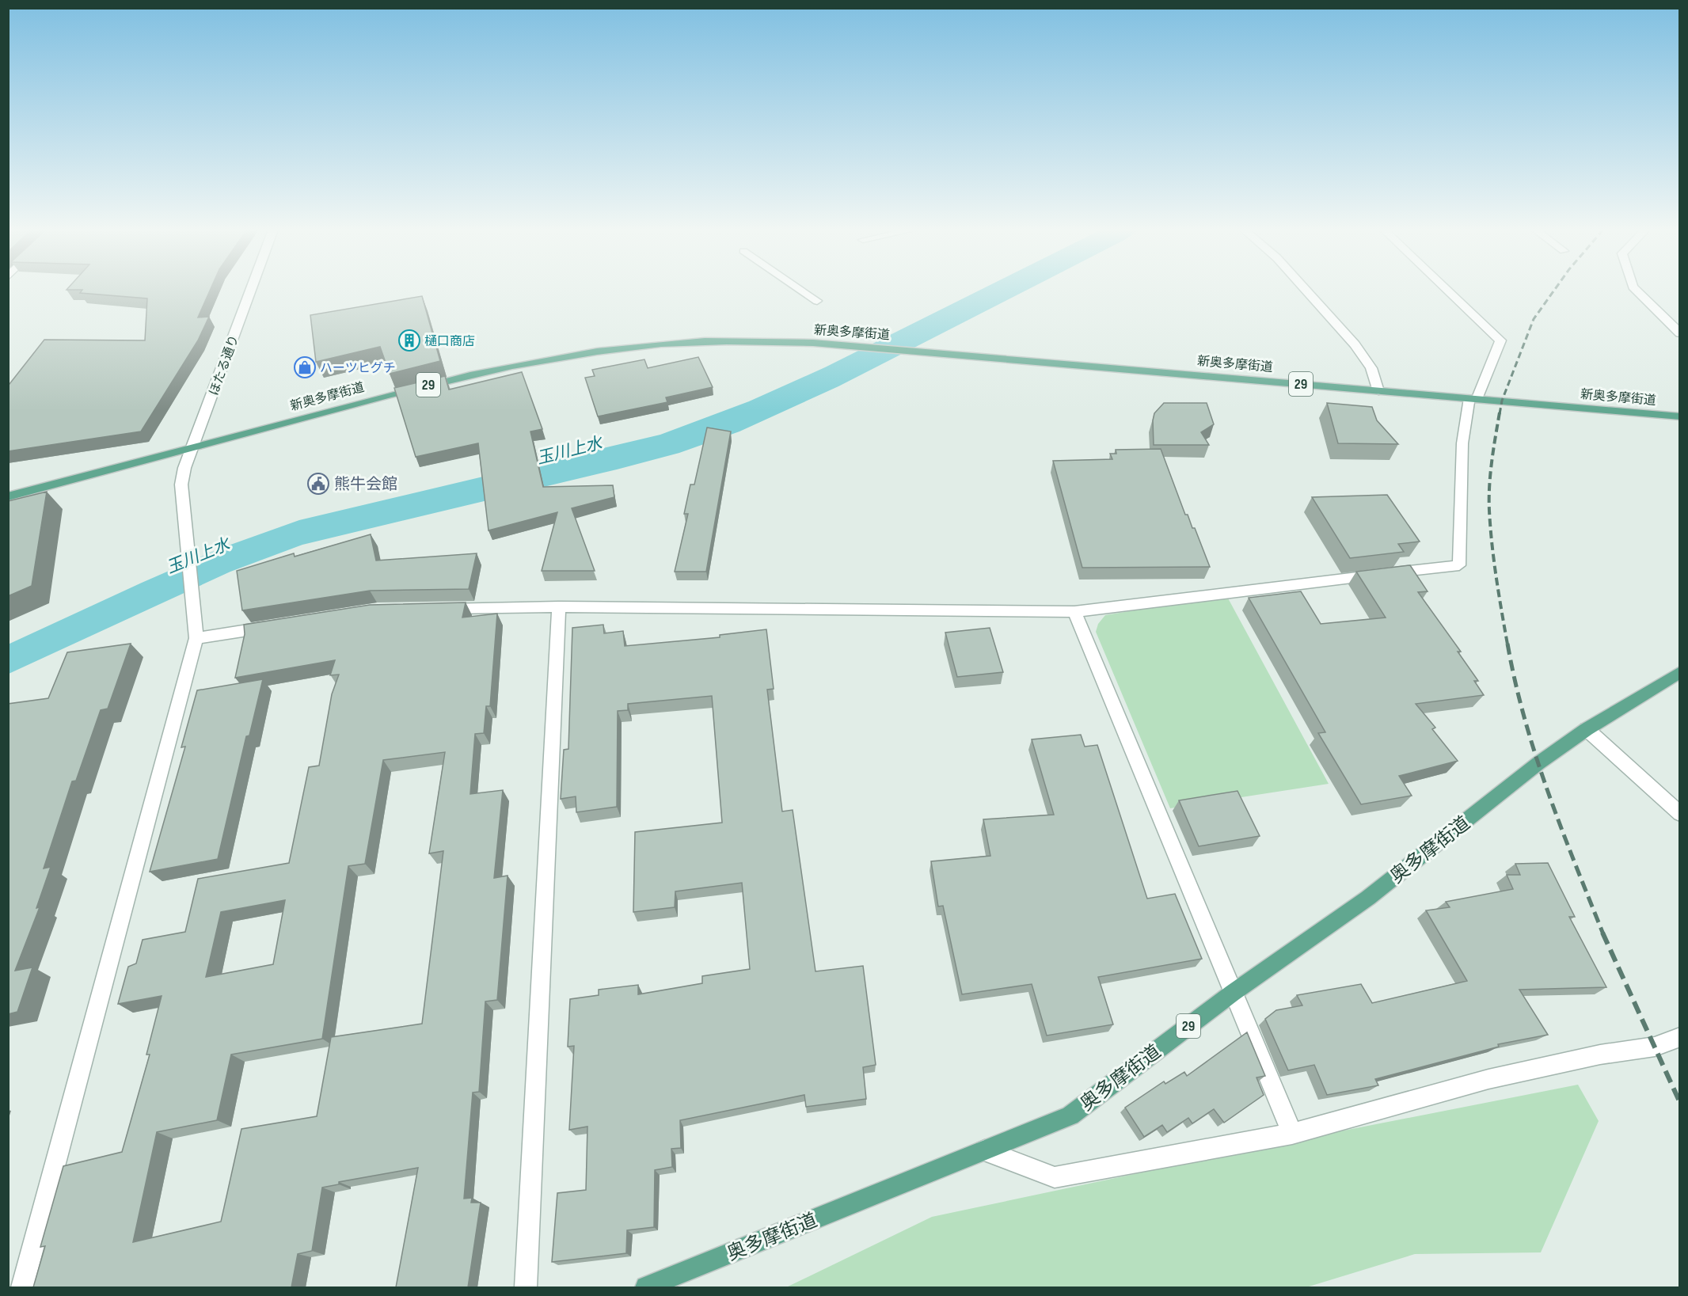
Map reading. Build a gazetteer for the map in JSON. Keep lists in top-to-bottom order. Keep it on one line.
{"streets":{"main road":["新奥多摩街道","29","奥多摩街道"],"street":["ほたる通り"]},"crossings":[["新奥多摩街道","ほたる通り"]],"water":["玉川上水"],"places":{"building":["樋口商店"],"shop":["ハーツヒグチ"],"public building":["熊牛会館"]}}
